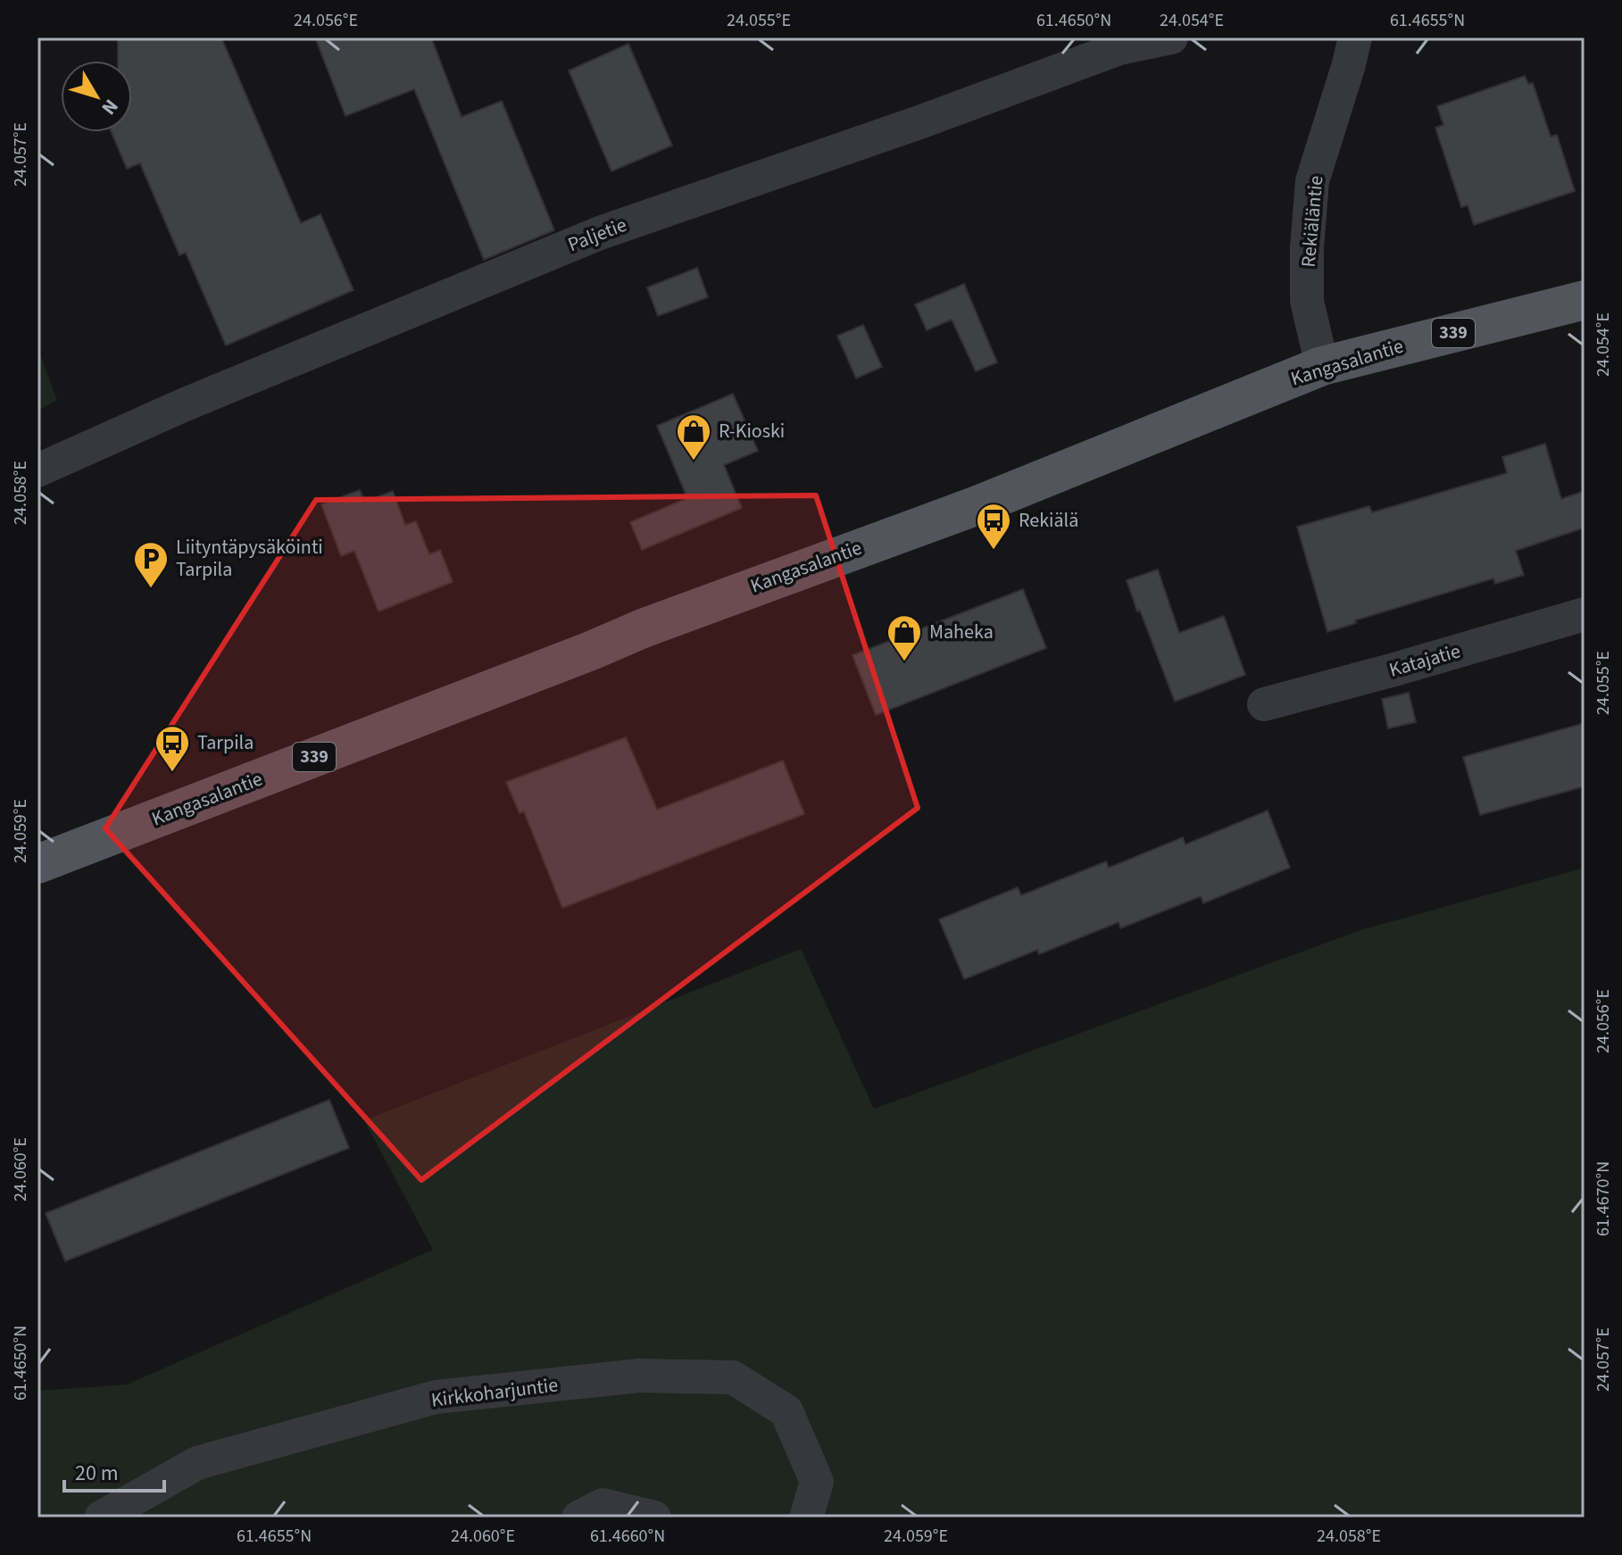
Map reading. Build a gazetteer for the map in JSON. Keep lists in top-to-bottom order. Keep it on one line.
{"streets":{"main road":["339","Kangasalantie"],"street":["Rekiäläntie","Paljetie","Katajatie","Kirkkoharjuntie"]},"crossings":[["Rekiäläntie","Kangasalantie"]],"places":{"shop":["R-Kioski","Maheka"],"bus stop":["Rekiälä","Tarpila"],"parking":["Liityntäpysäköinti Tarpila"]},"scale_bar":"20 m","north":"bottom right","coordinates":["24.056°E","24.055°E","61.4650°N","24.054°E","61.4655°N","24.057°E","24.058°E","24.059°E","24.060°E","61.4670°N","61.4660°N"]}
